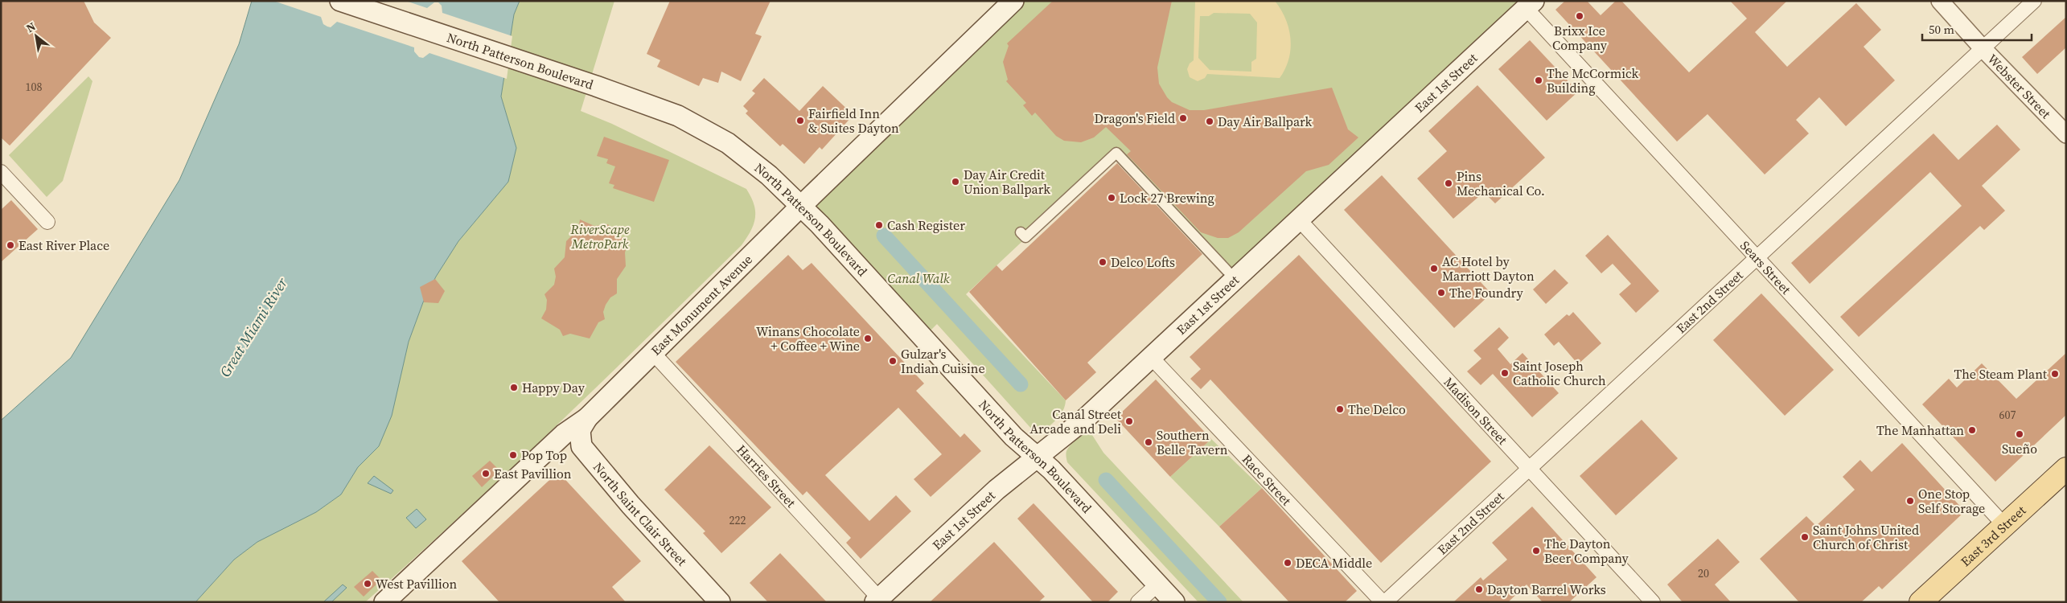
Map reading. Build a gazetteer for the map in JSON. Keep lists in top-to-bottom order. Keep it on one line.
{"streets":{"main road":["North Patterson Boulevard","East 1st Street","East Monument Avenue","North Saint Clair Street","East 3rd Street"],"street":["Webster Street","Sears Street","East 2nd Street","Madison Street","Harries Street","Race Street"]},"crossings":[["North Patterson Boulevard","East 1st Street"],["North Patterson Boulevard","East Monument Avenue"],["East 1st Street","Sears Street"],["East 1st Street","Madison Street"],["East 1st Street","Harries Street"],["East 1st Street","Race Street"],["Webster Street","East 2nd Street"],["Sears Street","East 2nd Street"],["Sears Street","East 3rd Street"],["East 2nd Street","Madison Street"],["East 2nd Street","Race Street"],["East Monument Avenue","Harries Street"],["East Monument Avenue","North Saint Clair Street"]],"water":["Great Miami River"],"parks":["RiverScape MetroPark","Canal Walk"],"places":["Brixx Ice Company","The McCormick Building","Dragon's Field","Fairfield Inn & Suites Dayton","Day Air Ballpark","Day Air Credit Union Ballpark","Pins Mechanical Co.","Lock 27 Brewing","Cash Register","East River Place","Delco Lofts","AC Hotel by Marriott Dayton","The Foundry","Winans Chocolate + Coffee + Wine","Gulzar's Indian Cuisine","Saint Joseph Catholic Church","The Steam Plant","Happy Day","The Delco","Canal Street Arcade and Deli","The Manhattan","Sueño","Southern Belle Tavern","Pop Top","East Pavillion","One Stop Self Storage","Saint Johns United Church of Christ","The Dayton Beer Company","DECA Middle","West Pavillion","Dayton Barrel Works"],"house_numbers":["108","607","222","20"],"scale_bar":"50 m","north":"top left"}
